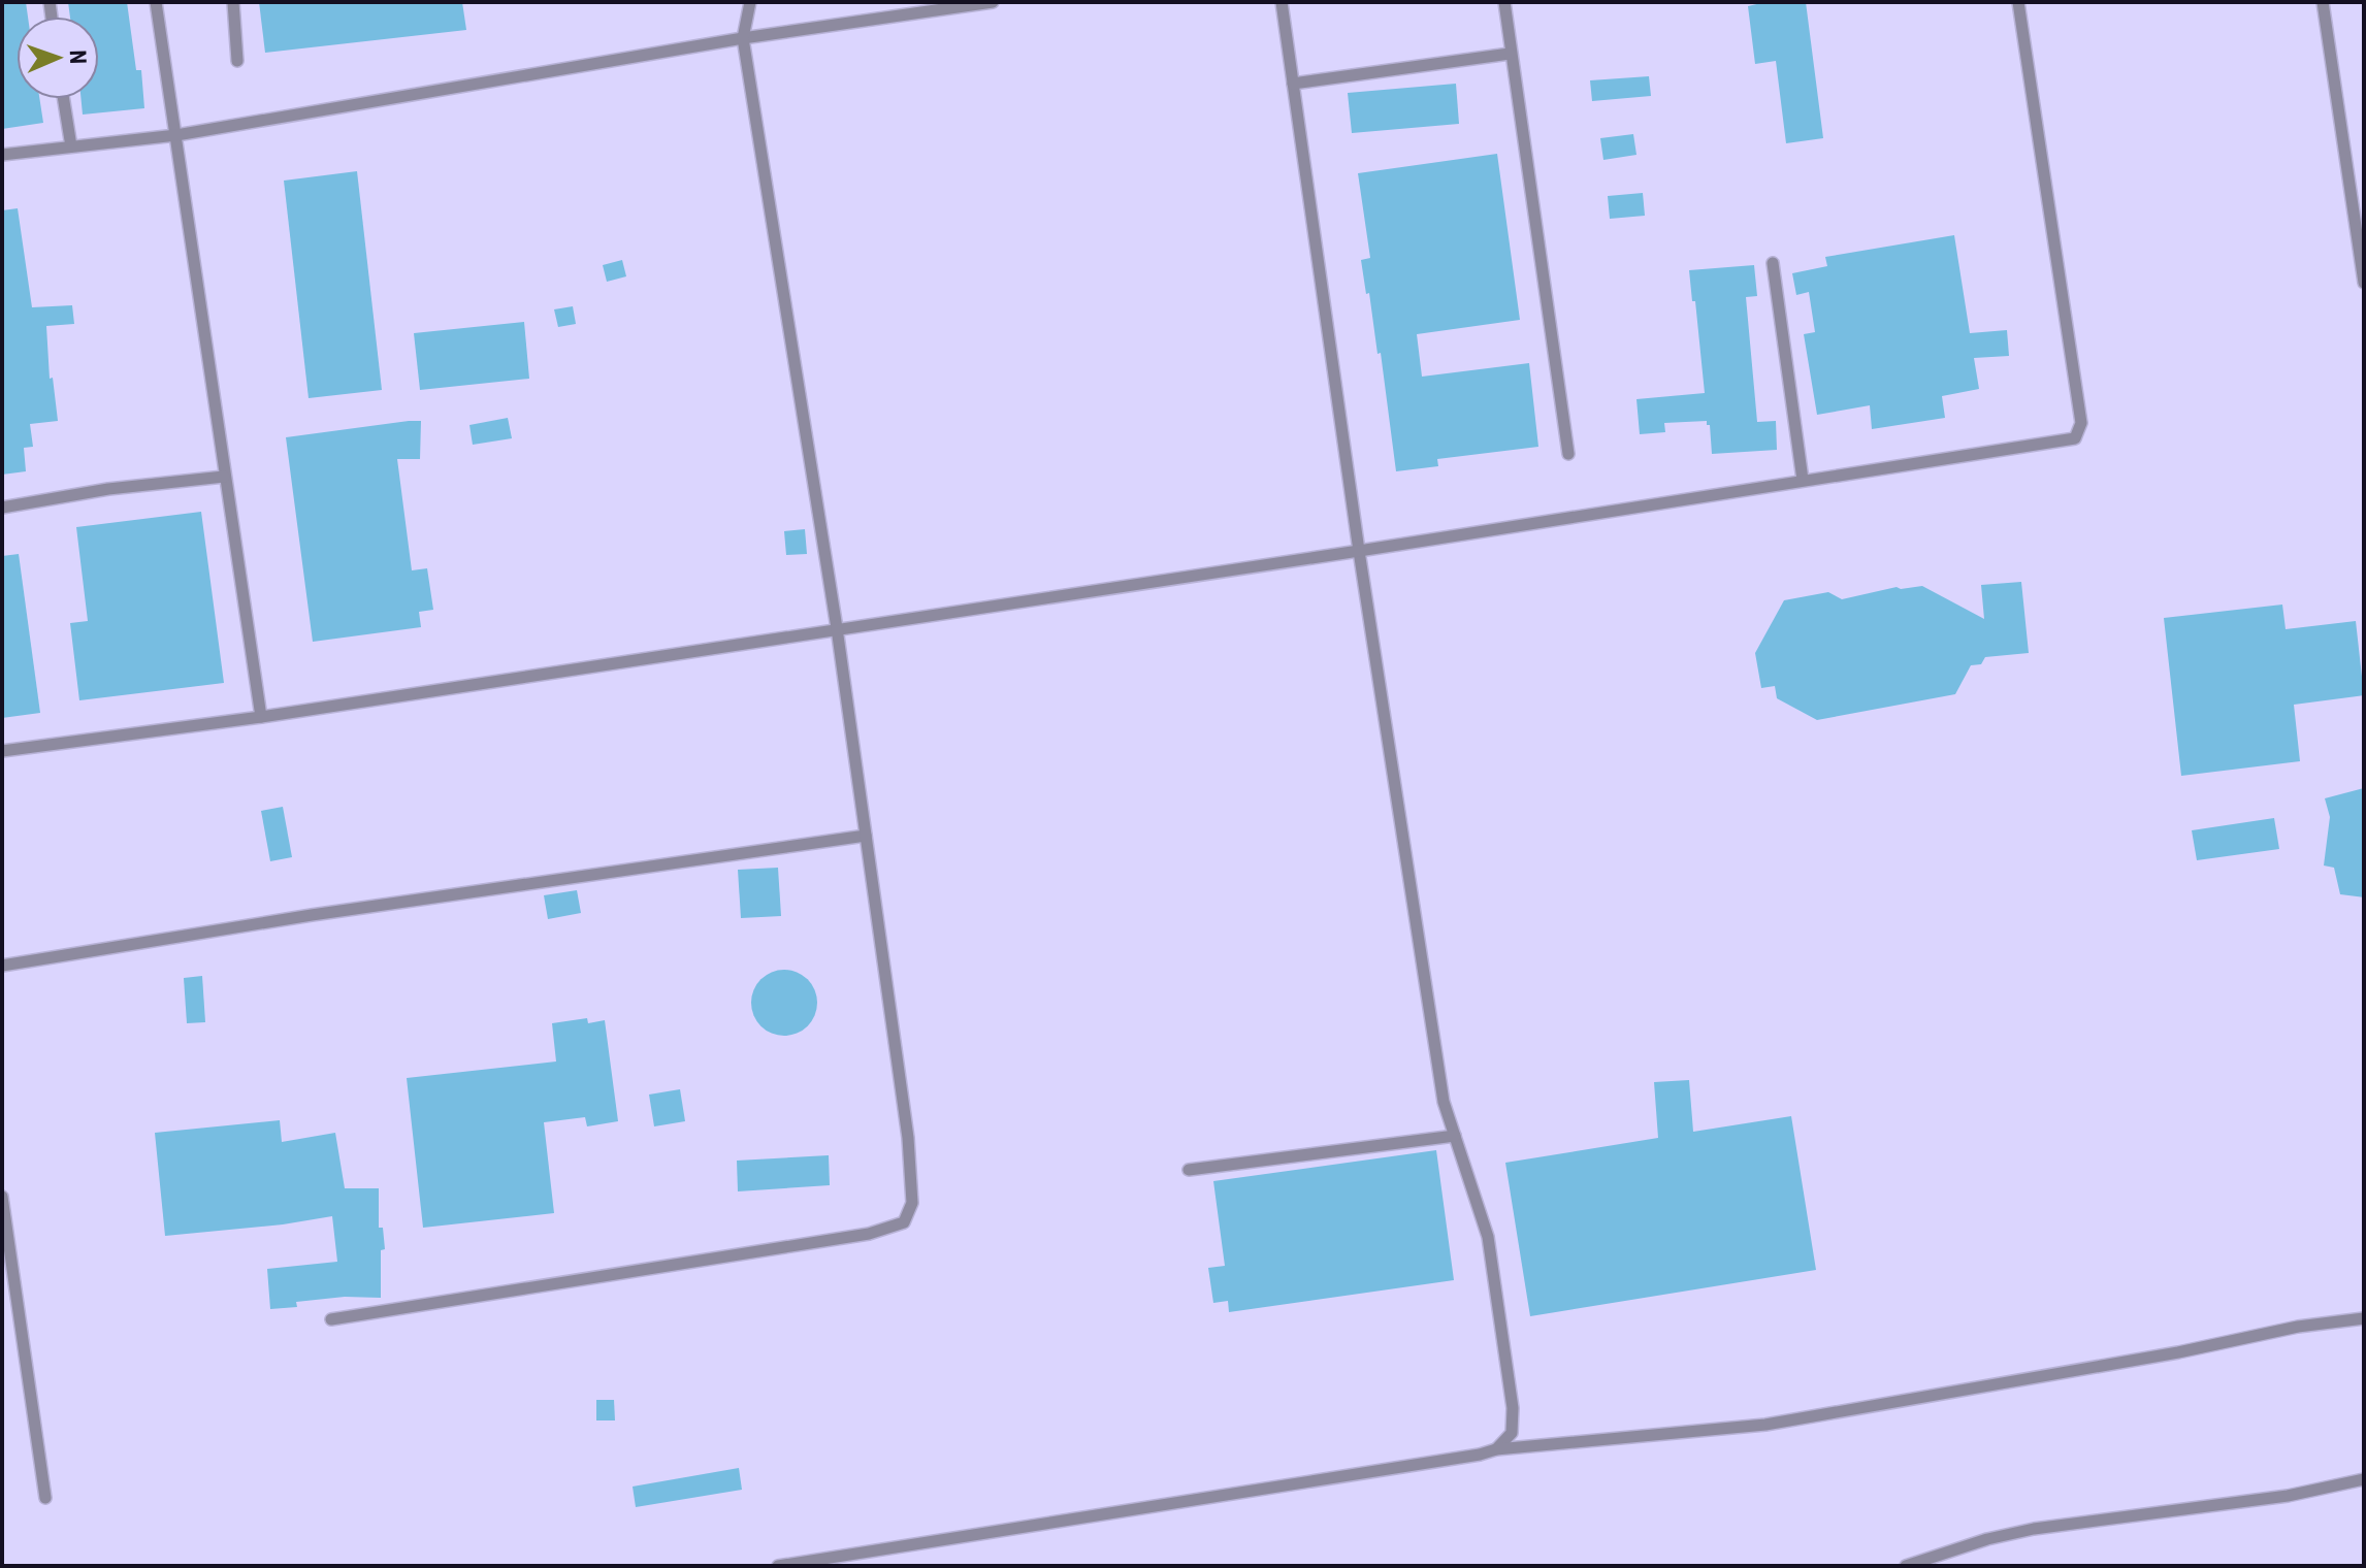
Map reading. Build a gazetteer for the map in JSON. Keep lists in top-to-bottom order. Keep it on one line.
{"north":"right"}
